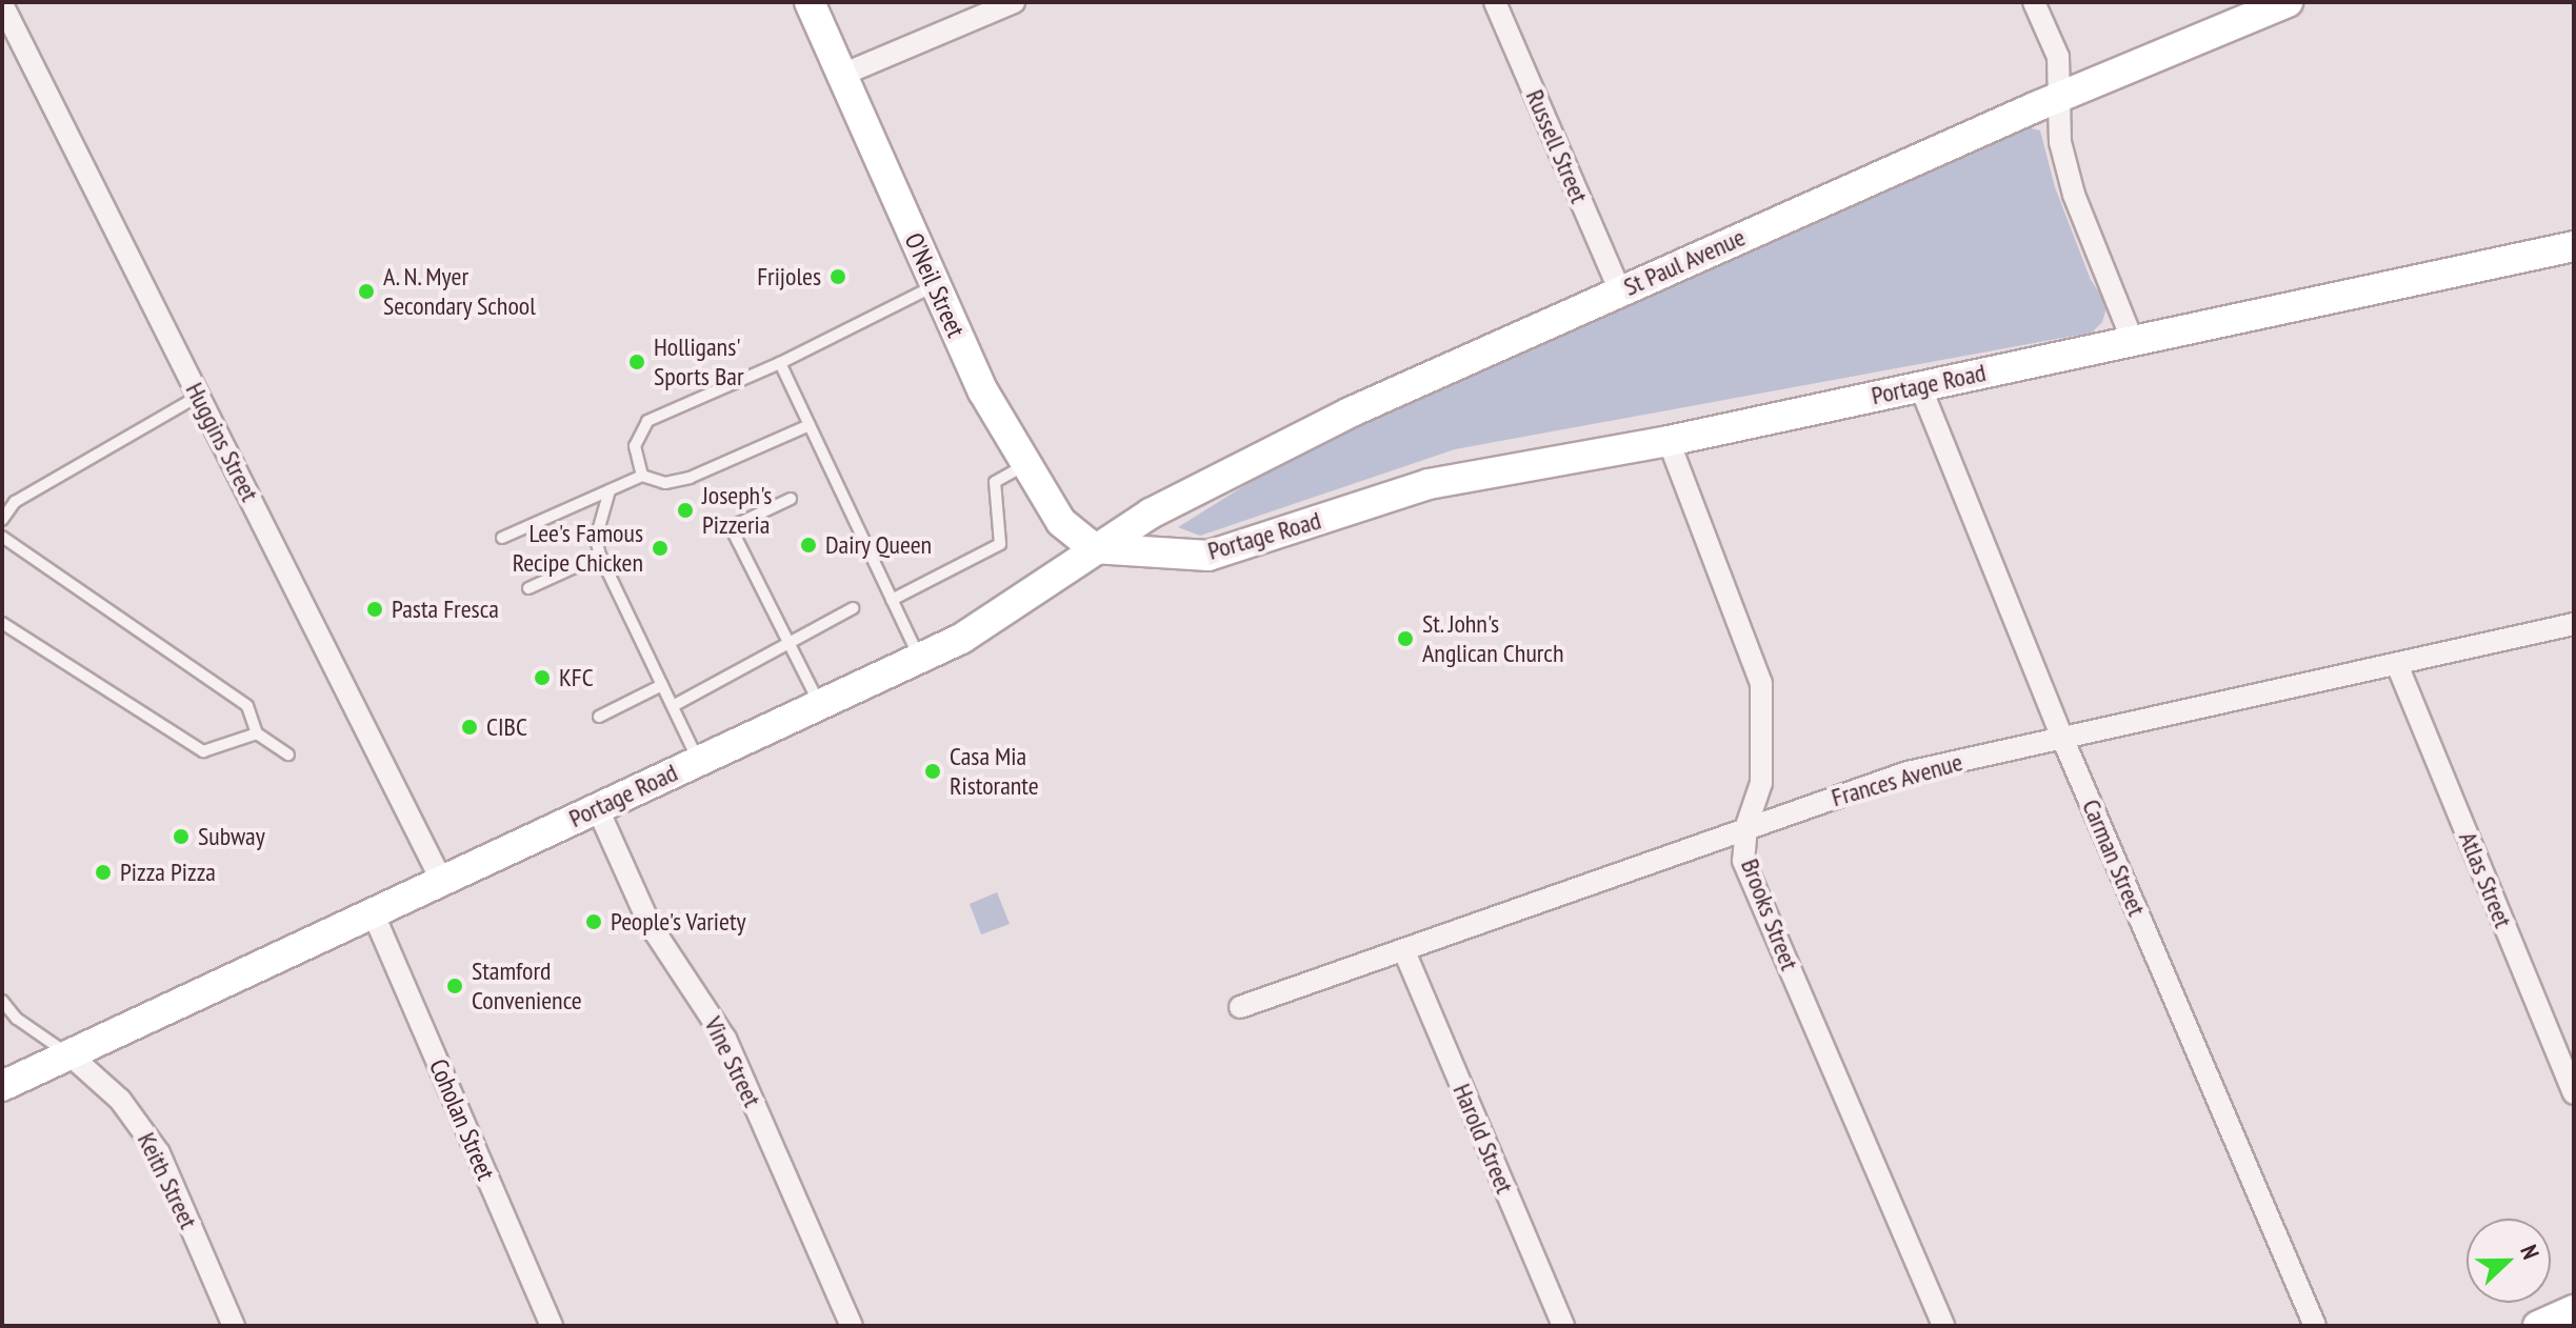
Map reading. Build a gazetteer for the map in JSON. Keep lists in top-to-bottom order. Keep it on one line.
{"streets":{"main road":["St Paul Avenue","O'Neil Street","Portage Road"],"street":["Russell Street","Huggins Street","Frances Avenue","Carman Street","Atlas Street","Brooks Street","Vine Street","Coholan Street","Harold Street","Keith Street"]},"crossings":[["Russell Street","St Paul Avenue"],["St Paul Avenue","O'Neil Street"],["St Paul Avenue","Portage Road"],["O'Neil Street","Portage Road"],["Portage Road","Huggins Street"],["Portage Road","Carman Street"],["Portage Road","Brooks Street"],["Portage Road","Vine Street"],["Portage Road","Coholan Street"],["Portage Road","Keith Street"],["Frances Avenue","Carman Street"],["Frances Avenue","Atlas Street"],["Frances Avenue","Brooks Street"],["Frances Avenue","Harold Street"]],"places":["Frijoles","A. N. Myer Secondary School","Holligans' Sports Bar","Joseph's Pizzeria","Dairy Queen","Lee's Famous Recipe Chicken","Pasta Fresca","St. John's Anglican Church","KFC","CIBC","Casa Mia Ristorante","Subway","Pizza Pizza","People's Variety","Stamford Convenience"],"north":"right"}
